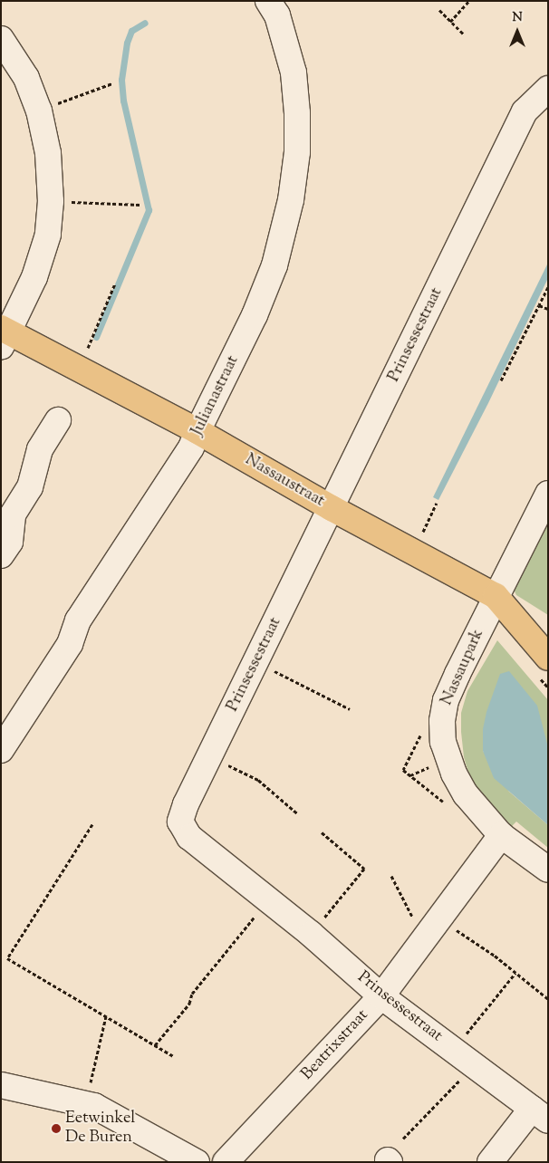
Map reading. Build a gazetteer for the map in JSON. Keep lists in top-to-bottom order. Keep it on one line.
{"streets":{"main road":["Nassaustraat"],"street":["Prinsessestraat","Julianastraat","Nassaupark","Beatrixstraat"]},"crossings":[["Prinsessestraat","Nassaustraat"],["Prinsessestraat","Beatrixstraat"],["Julianastraat","Nassaustraat"],["Nassaustraat","Nassaupark"],["Nassaupark","Beatrixstraat"]],"places":["Eetwinkel De Buren"],"north":"top"}
